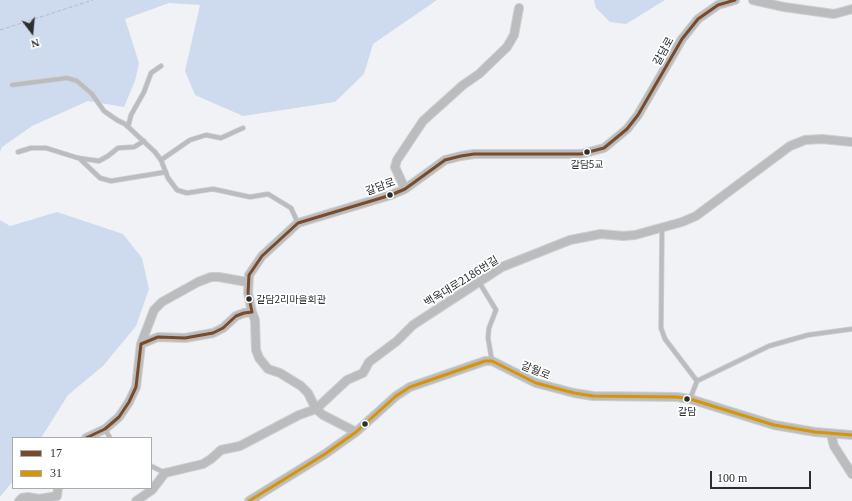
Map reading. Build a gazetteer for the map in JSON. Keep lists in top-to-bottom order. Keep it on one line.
{"streets":{"street":["갈담로","백옥대로2186번길","갈월로"]},"places":["갈담5교","갈담2리마을회관","갈담"],"lines":["transit line 17","transit line 31"],"legend":["17","31"],"scale_bar":"100 m","north":"bottom"}
